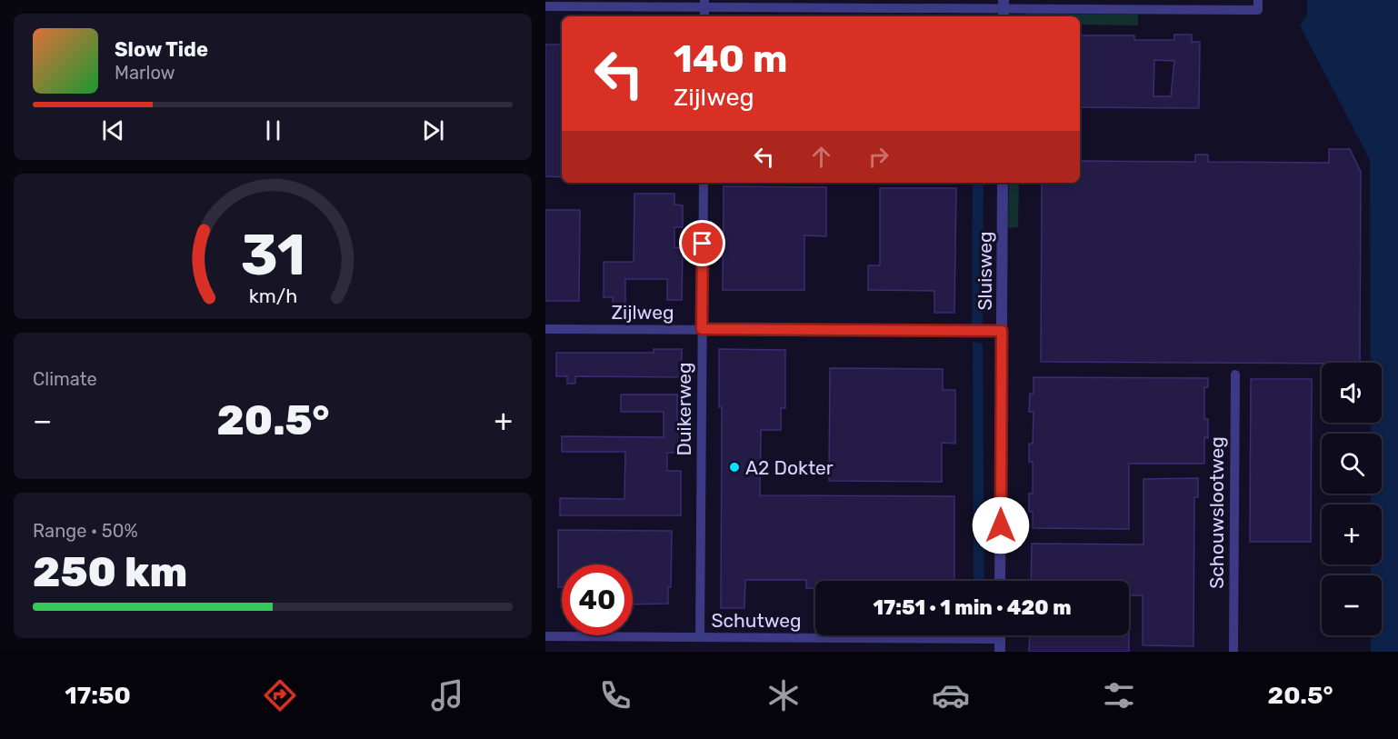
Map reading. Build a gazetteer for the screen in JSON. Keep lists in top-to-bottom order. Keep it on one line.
{"streets":{"street":["Sluisweg","Zijlweg","Duikerweg","Schouwslootweg","Schutweg"]},"crossings":[["Sluisweg","Zijlweg"],["Zijlweg","Duikerweg"],["Duikerweg","Schutweg"]],"places":["A2 Dokter"],"page":{"turn":["140 m","Zijlweg"],"song":["Slow Tide","Marlow"],"tile":["Climate",["Range · 50%","250 km"]],"map_buttons":["+","−"],"heat":["−","20.5°","+"],"limit":"40","trip":"17:51 · 1 min · 420 m","tabs":["17:50","20.5°"],"gauge":["31","km/h"]}}
